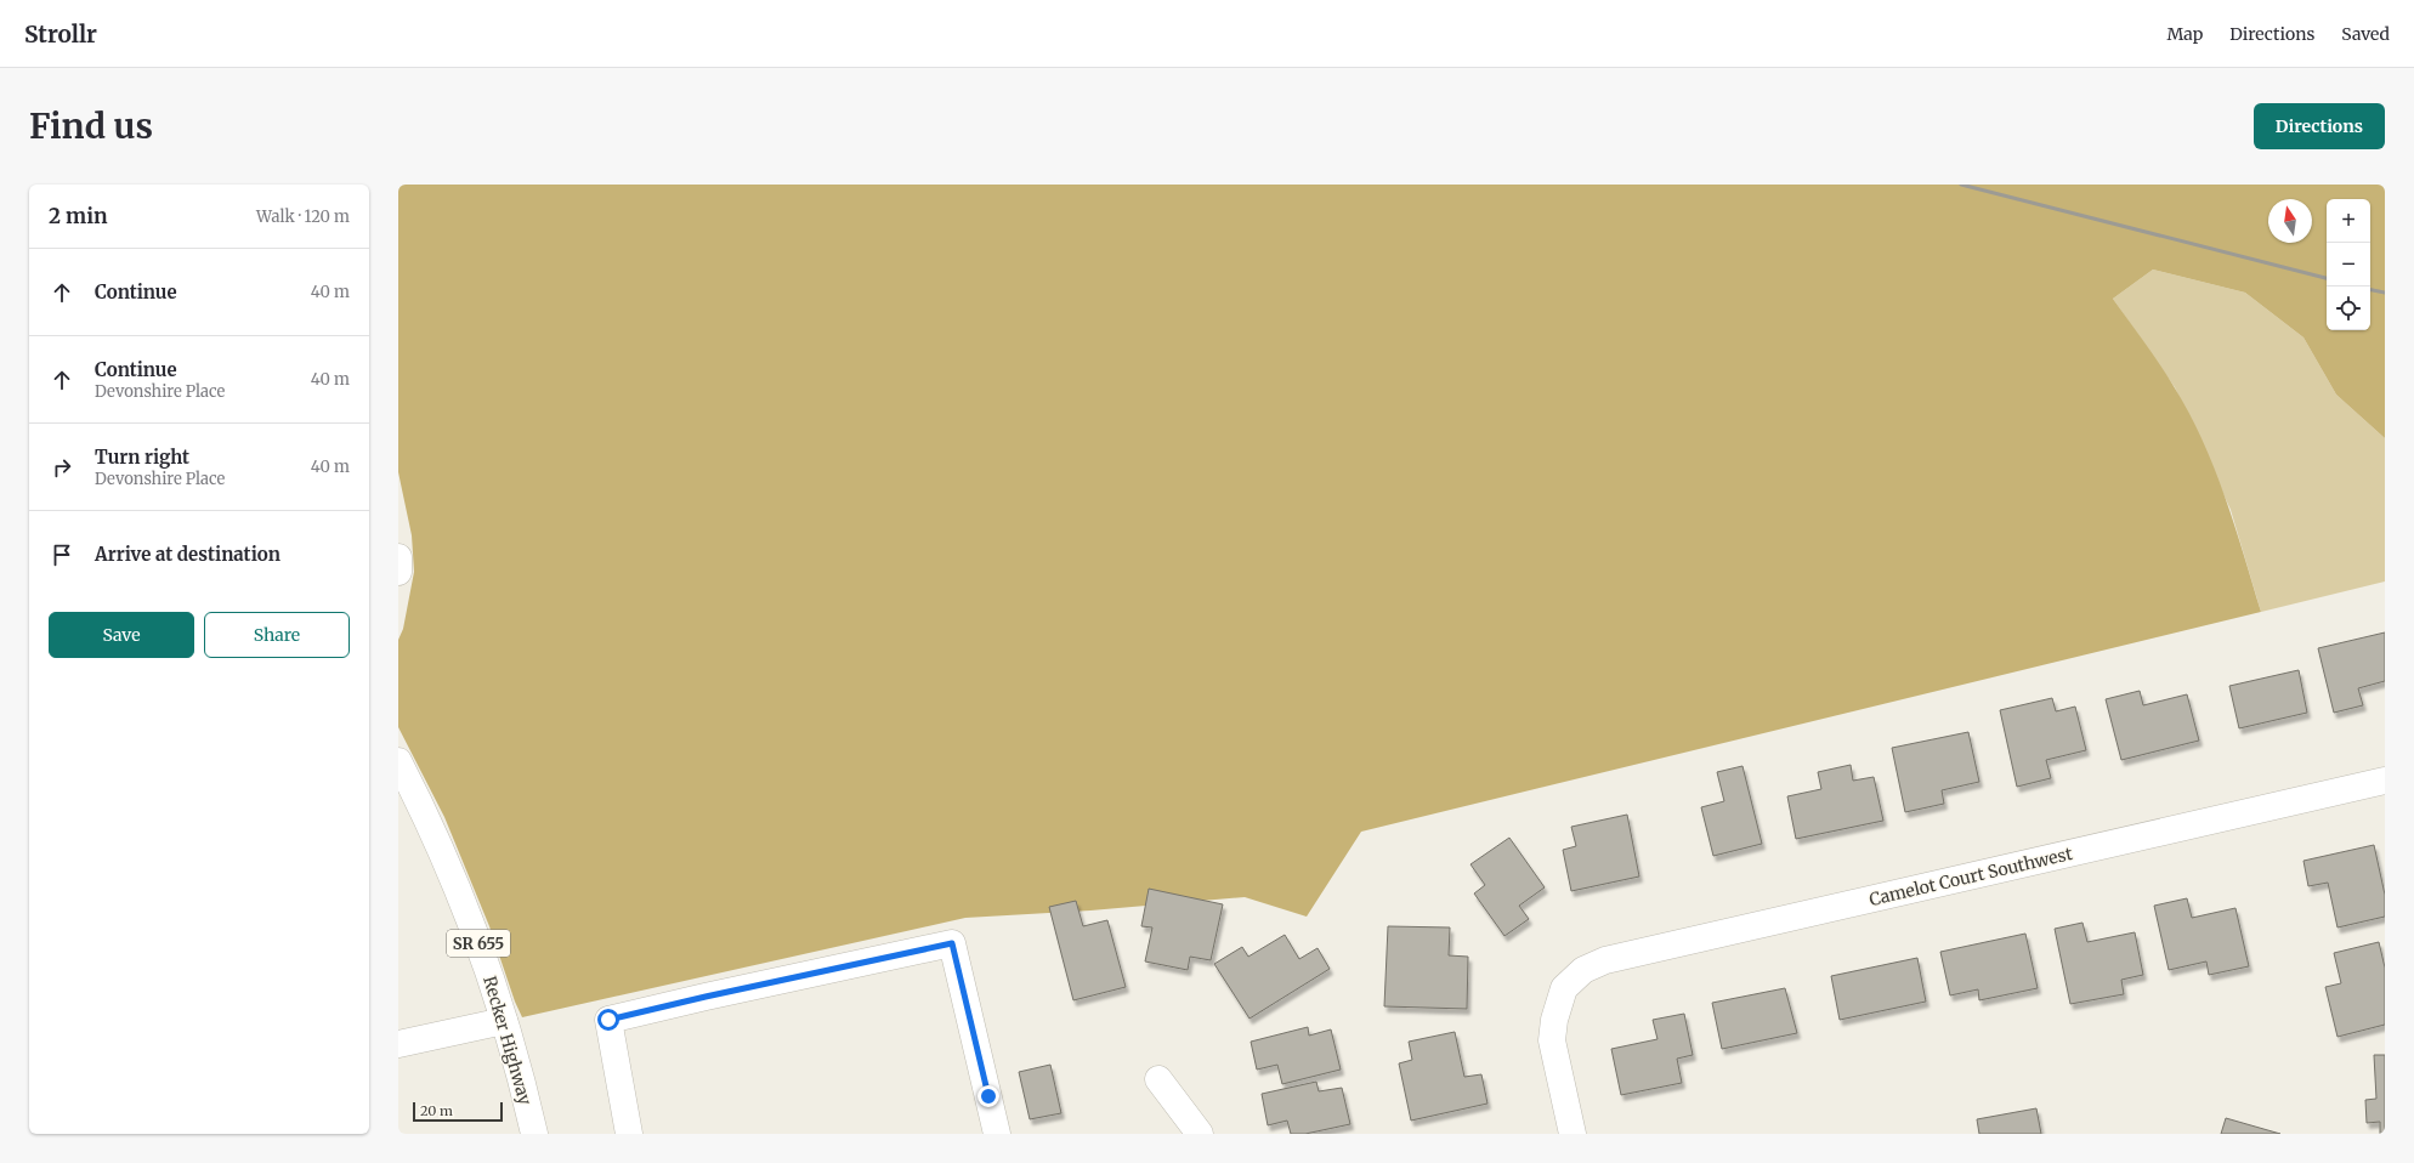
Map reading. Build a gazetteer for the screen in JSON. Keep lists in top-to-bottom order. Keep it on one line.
{"streets":{"street":["Camelot Court Southwest","SR 655","Recker Highway"]},"scale_bar":"20 m","north":"top","page":{"header":"Strollr","nav":["Map","Directions","Saved"],"buttons":["Directions",["Save","Share"]],"title":"Find us","heading":["2 min","Walk · 120 m"],"map_buttons":["+","−"],"list":[["Continue","40 m"],["Continue","Devonshire Place","40 m"],["Turn right","Devonshire Place","40 m"],"Arrive at destination"],"scale":"20 m"}}
